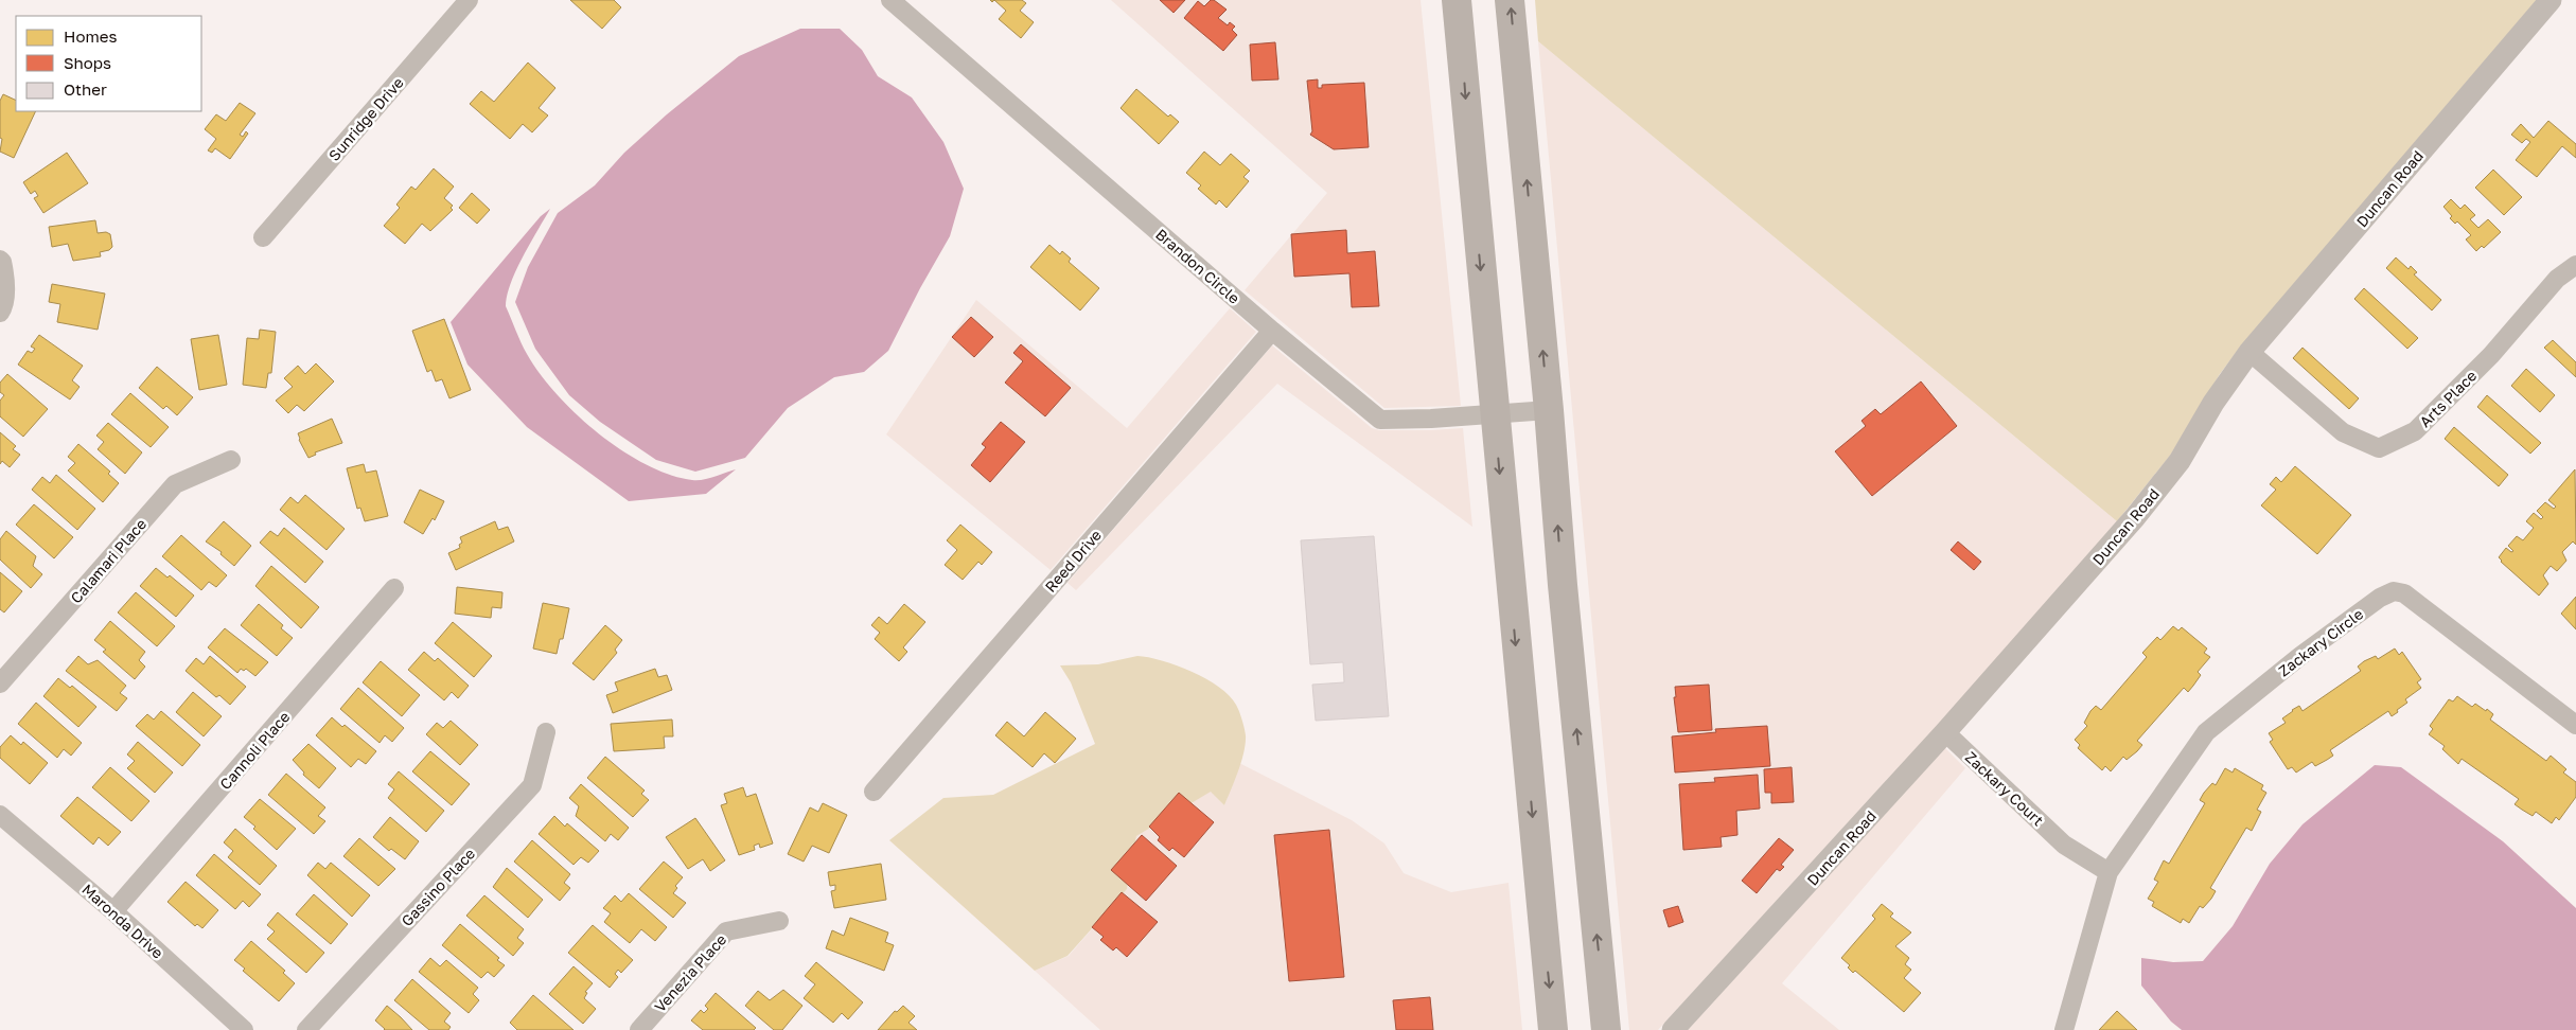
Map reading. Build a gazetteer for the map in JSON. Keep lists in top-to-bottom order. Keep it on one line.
{"streets":{"street":["Sunridge Drive","Duncan Road","Brandon Circle","Arts Place","Calamari Place","Reed Drive","Zackary Circle","Cannoli Place","Zackary Court","Gassino Place","Maronda Drive","Venezia Place"]},"crossings":[["Duncan Road","Arts Place"],["Duncan Road","Zackary Court"],["Brandon Circle","Reed Drive"],["Zackary Circle","Zackary Court"],["Cannoli Place","Maronda Drive"]],"legend":["Homes","Shops","Other"]}
